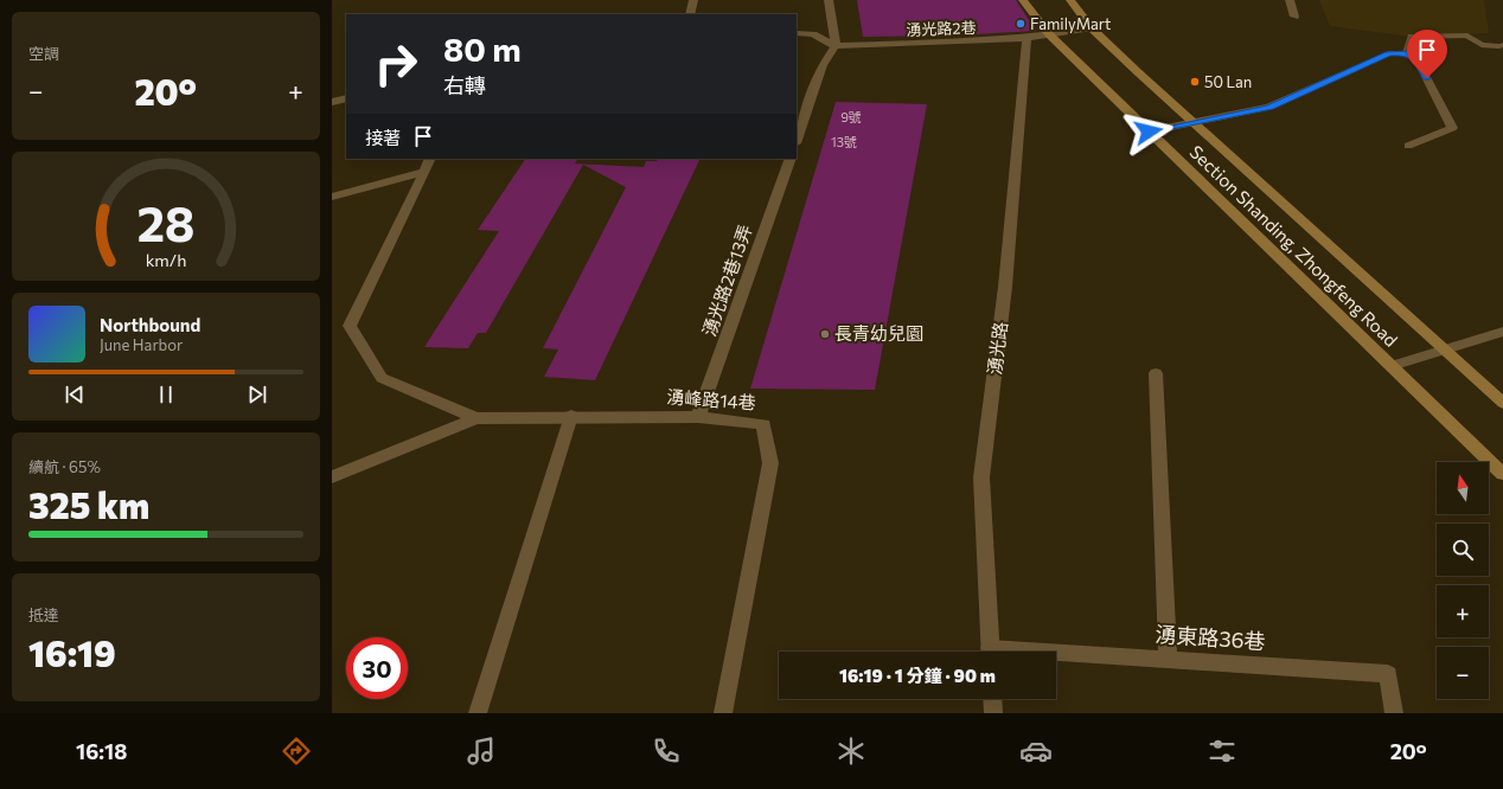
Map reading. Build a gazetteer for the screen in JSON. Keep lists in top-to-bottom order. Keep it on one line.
{"streets":{"main road":["Section Shanding, Zhongfeng Road"],"street":["湧光路2巷","湧光路2巷13弄","湧光路","湧峰路14巷","湧東路36巷"]},"crossings":[["湧光路2巷","Section Shanding, Zhongfeng Road"],["湧光路2巷","湧光路"],["湧光路2巷13弄","湧峰路14巷"]],"places":["FamilyMart","50 Lan","長青幼兒園"],"house_numbers":["9號","13號"],"north":"top","page":{"tile":["空調",["續航 · 65%","325 km"],["抵達","16:19"]],"turn":["80 m","右轉"],"heat":["−","20°","+"],"then":"接著","song":["Northbound","June Harbor"],"map_buttons":["+","−"],"limit":"30","trip":"16:19 · 1 分鐘 · 90 m","tabs":["16:18","20°"],"gauge":["28","km/h"]}}
